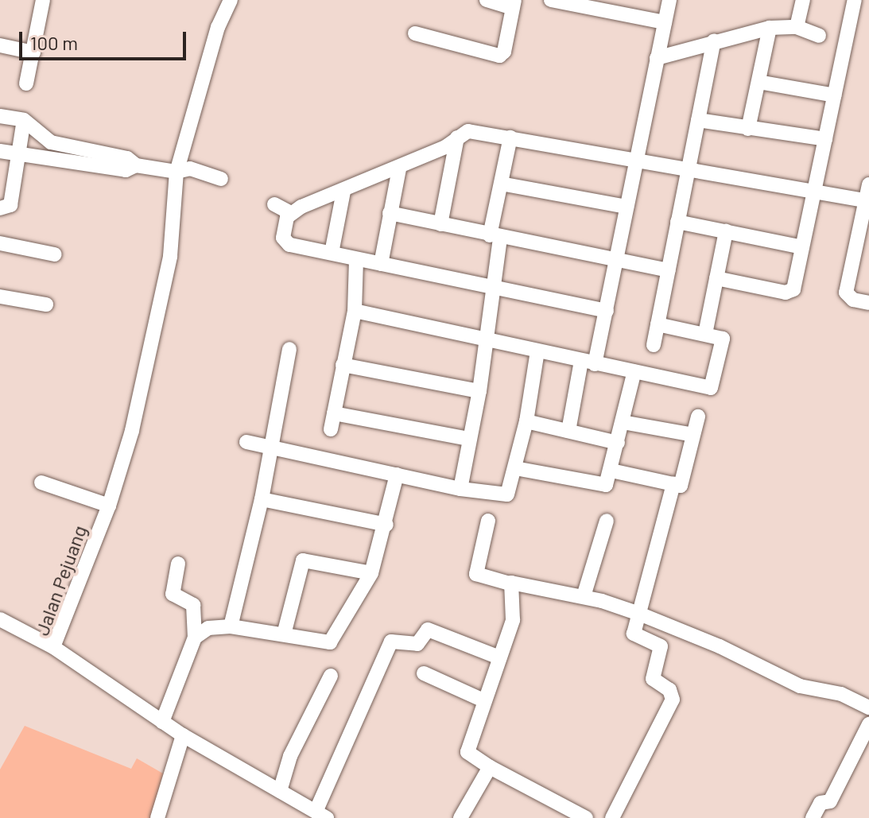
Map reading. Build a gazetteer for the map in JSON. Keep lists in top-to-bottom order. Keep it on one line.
{"streets":{"street":["Jalan Pejuang"]},"scale_bar":"100 m"}
